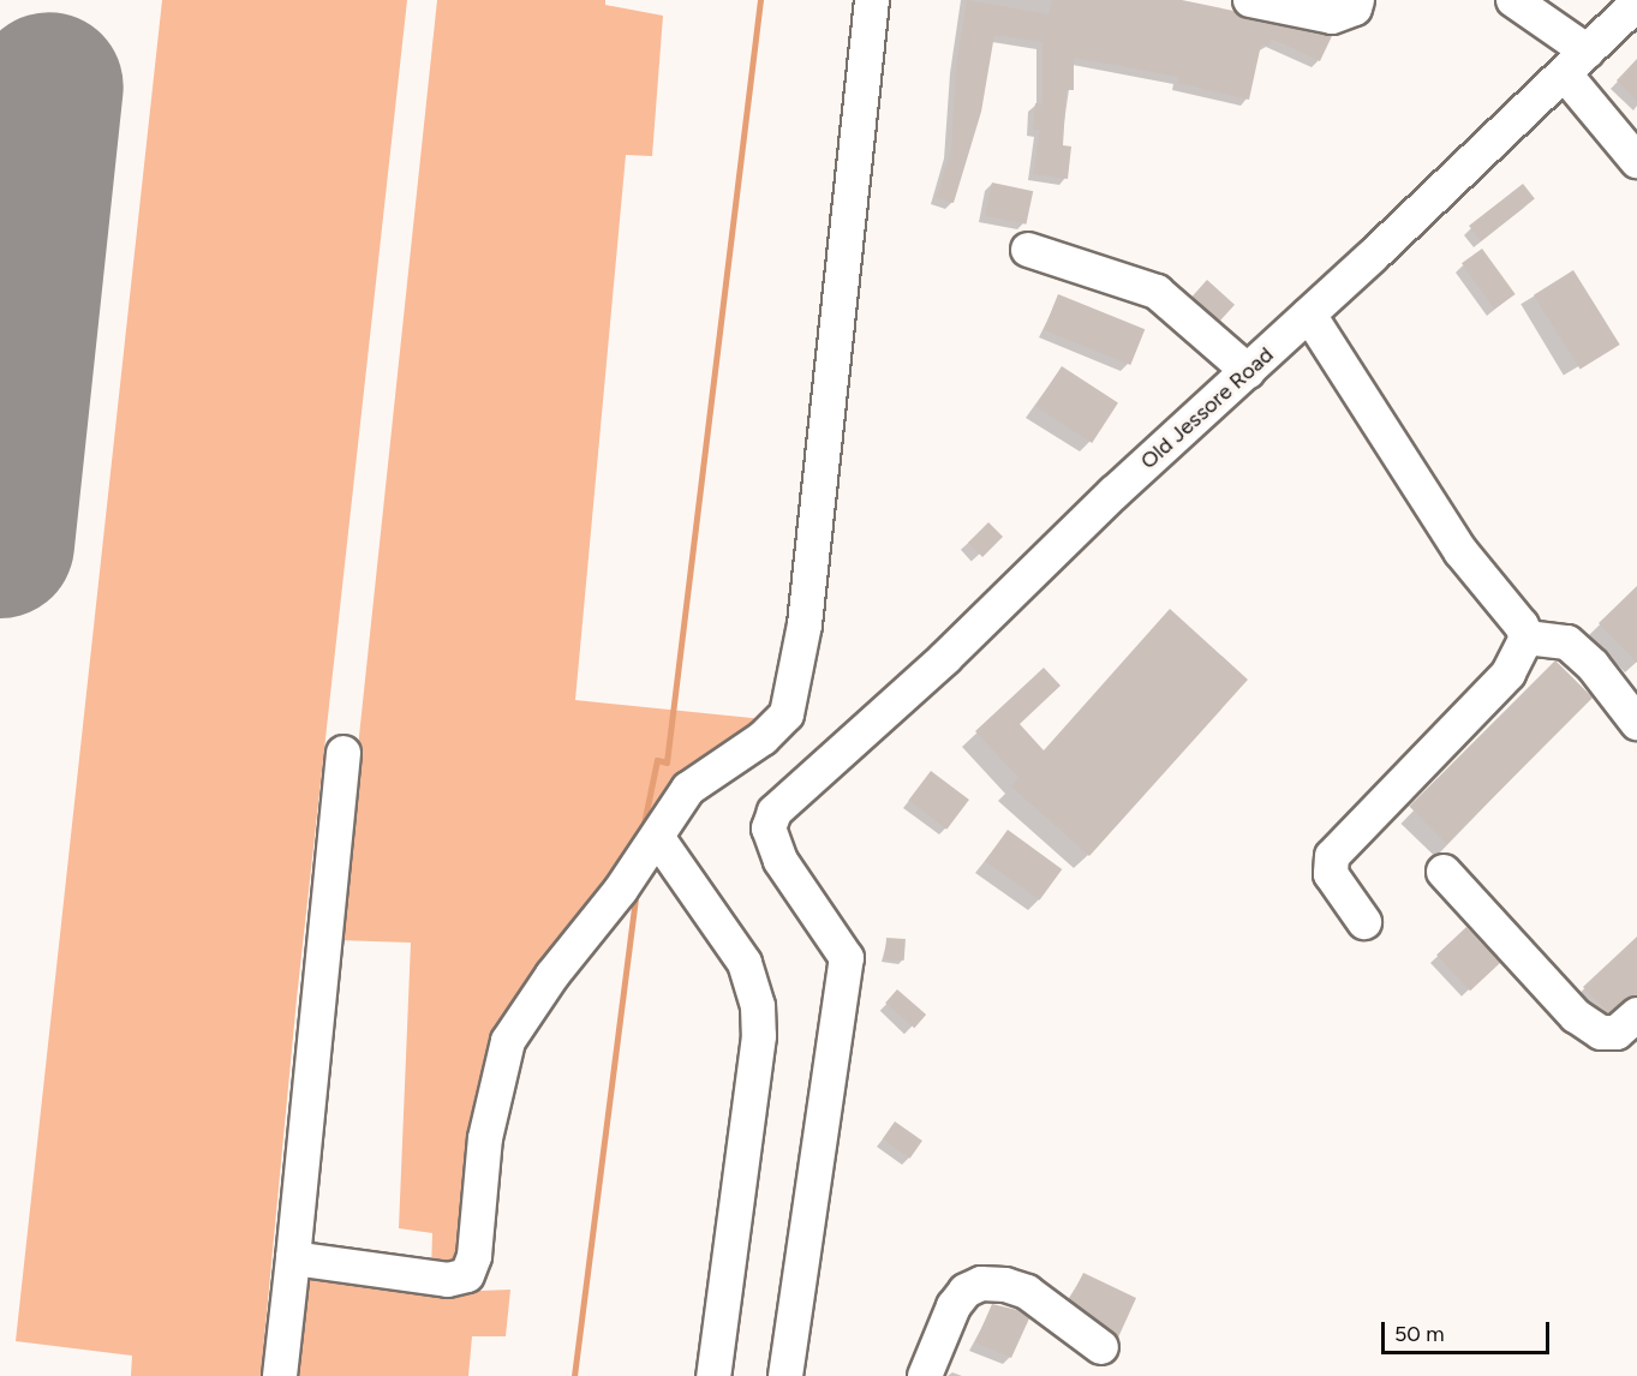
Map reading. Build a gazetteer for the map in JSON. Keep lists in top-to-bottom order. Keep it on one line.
{"streets":{"street":["Old Jessore Road"]},"scale_bar":"50 m"}
